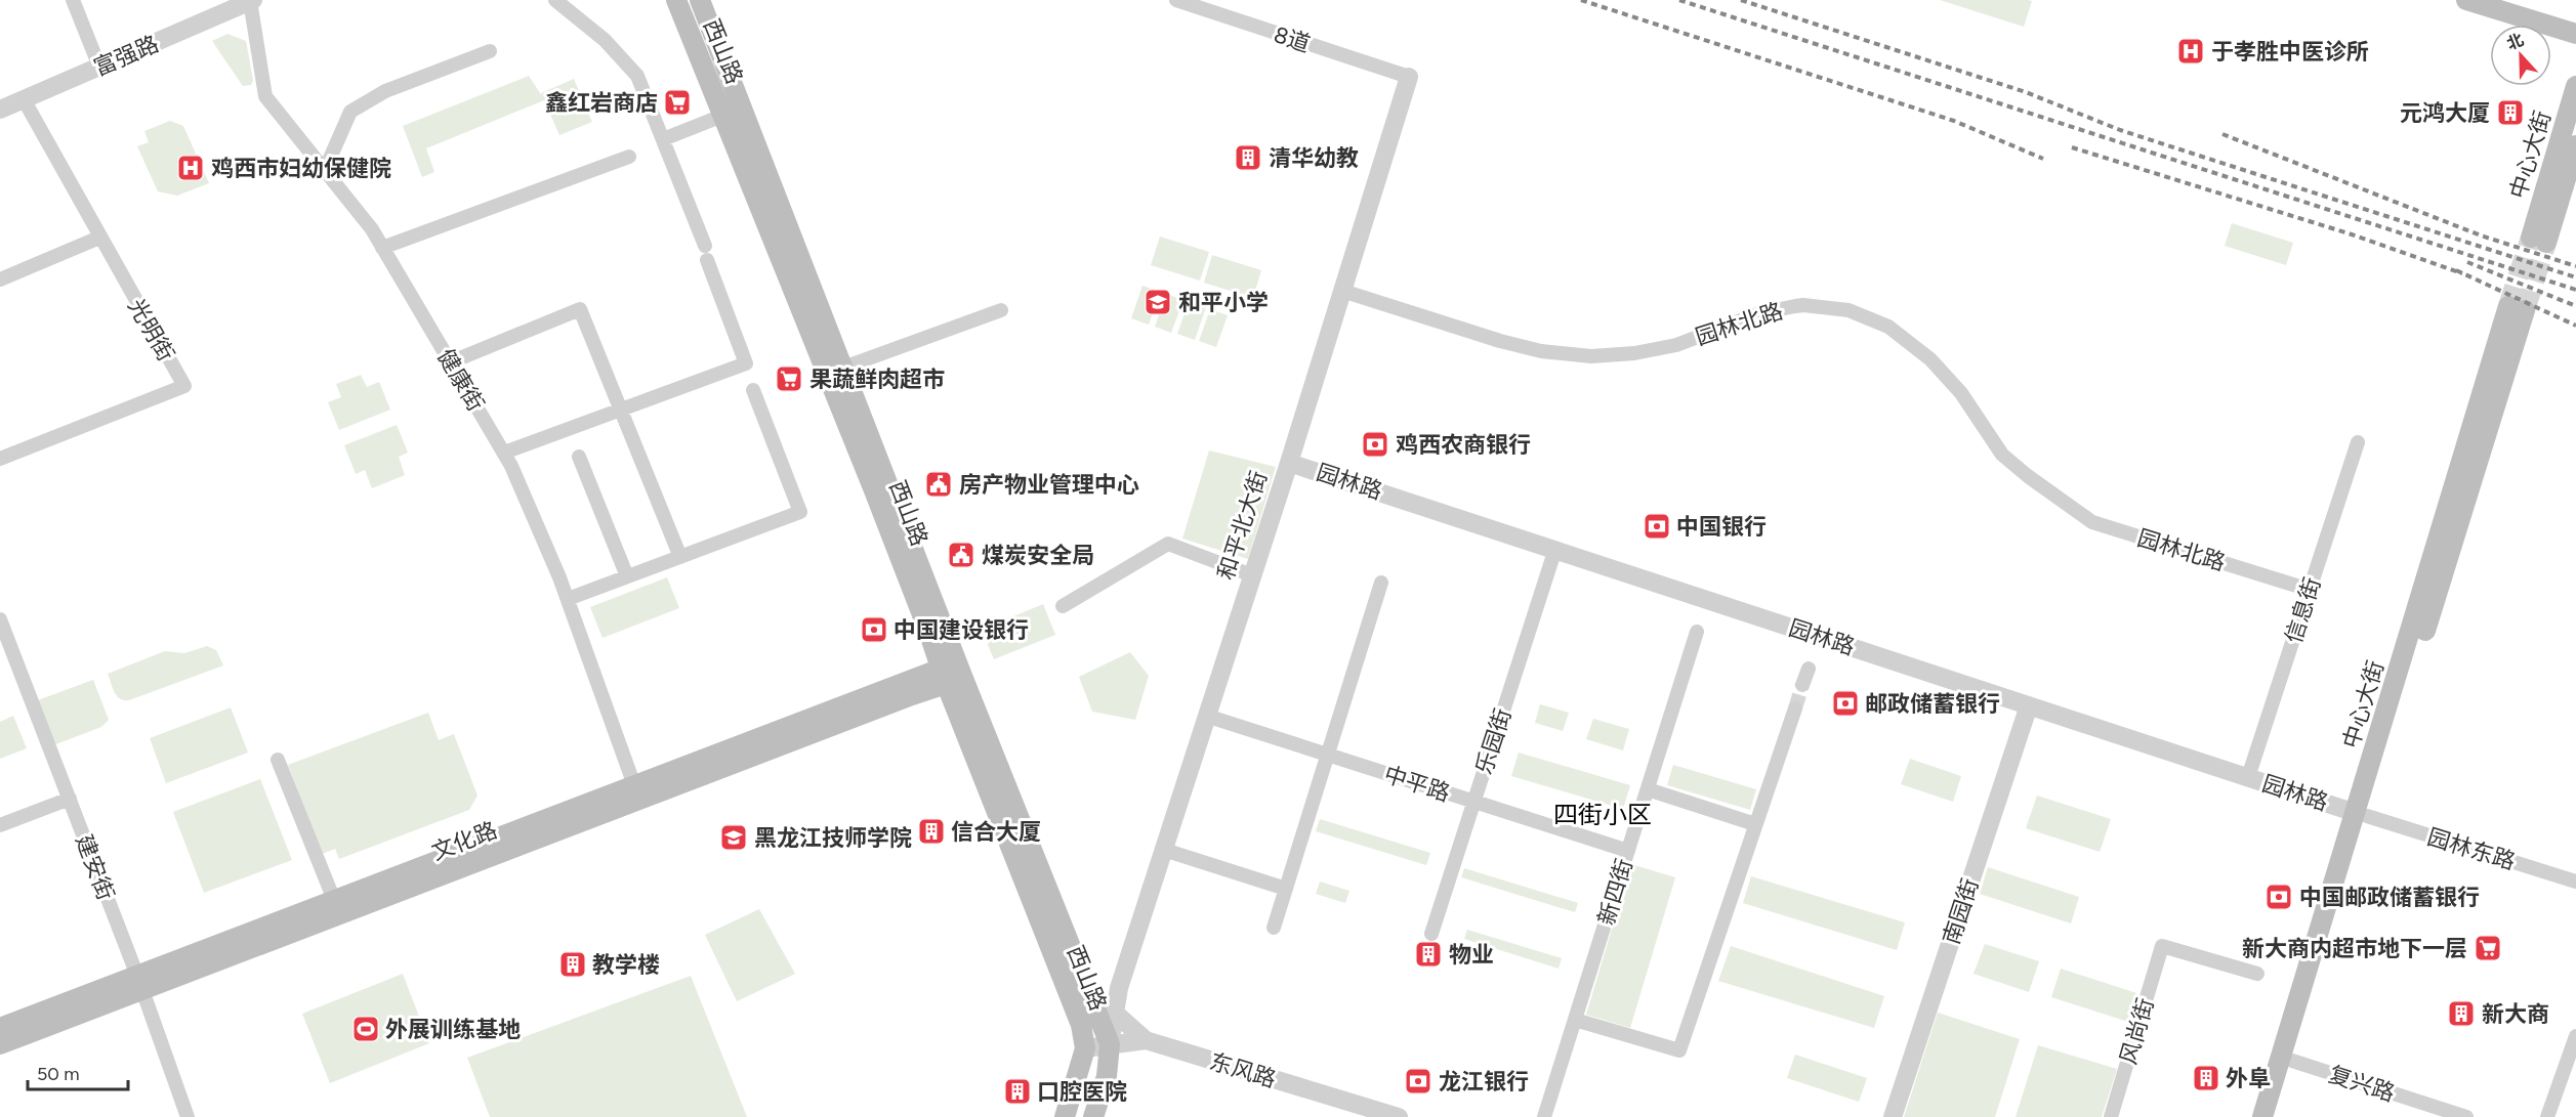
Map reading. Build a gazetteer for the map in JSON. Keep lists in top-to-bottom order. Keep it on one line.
{"streets":{"main road":["西山路","中心大街","和平北大街","文化路"],"street":["8道","富强路","园林北路","光明街","健康街","园林路","信息街","乐园街","中平路","园林东路","建安街","新四街","南园街","风尚街","东风路","复兴路"]},"crossings":[["8道","和平北大街"],["西山路","和平北大街"],["西山路","文化路"],["西山路","东风路"],["富强路","光明街"],["富强路","健康街"],["中心大街","园林路"],["中心大街","园林东路"],["中心大街","复兴路"],["园林北路","和平北大街"],["园林北路","信息街"],["健康街","文化路"],["园林路","和平北大街"],["园林路","信息街"],["园林路","乐园街"],["园林路","园林东路"],["园林路","南园街"],["和平北大街","中平路"],["和平北大街","东风路"],["乐园街","中平路"],["中平路","新四街"],["文化路","建安街"]],"districts":["四街小区"],"places":{"hospital":["于孝胜中医诊所","鸡西市妇幼保健院"],"supermarket":["鑫红岩商店","果蔬鲜肉超市","新大商内超市地下一层"],"building":["元鸿大厦","清华幼教","信合大厦","物业","教学楼","新大商","外阜","口腔医院"],"school or university":["和平小学","黑龙江技师学院"],"bank":["鸡西农商银行","中国银行","中国建设银行","邮政储蓄银行","中国邮政储蓄银行","龙江银行"],"public building":["房产物业管理中心","煤炭安全局"],"sports":["外展训练基地"]},"scale_bar":"50 m","north":"top"}
